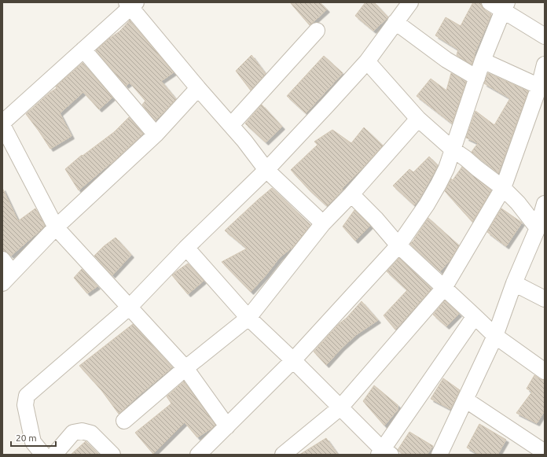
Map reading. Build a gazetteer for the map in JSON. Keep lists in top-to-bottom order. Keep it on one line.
{"scale_bar":"20 m"}
